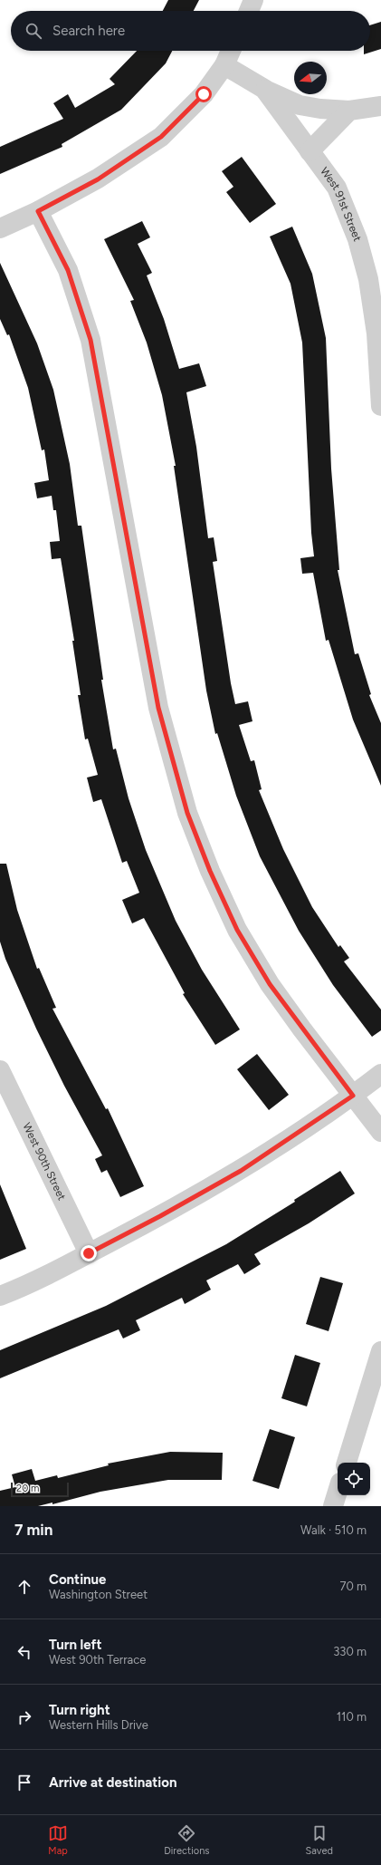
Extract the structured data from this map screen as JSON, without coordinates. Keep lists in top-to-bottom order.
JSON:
{
  "streets": {
    "street": ["West 91st Street", "West 90th Street"]
  },
  "scale_bar": "20 m",
  "north": "left",
  "page": {
    "search": "Search here",
    "scale": "20 m",
    "heading": ["7 min", "Walk · 510 m"],
    "list": [
      ["Continue", "Washington Street", "70 m"],
      ["Turn left", "West 90th Terrace", "330 m"],
      ["Turn right", "Western Hills Drive", "110 m"],
      "Arrive at destination"
    ],
    "nav": ["Map", "Directions", "Saved"]
  }
}
